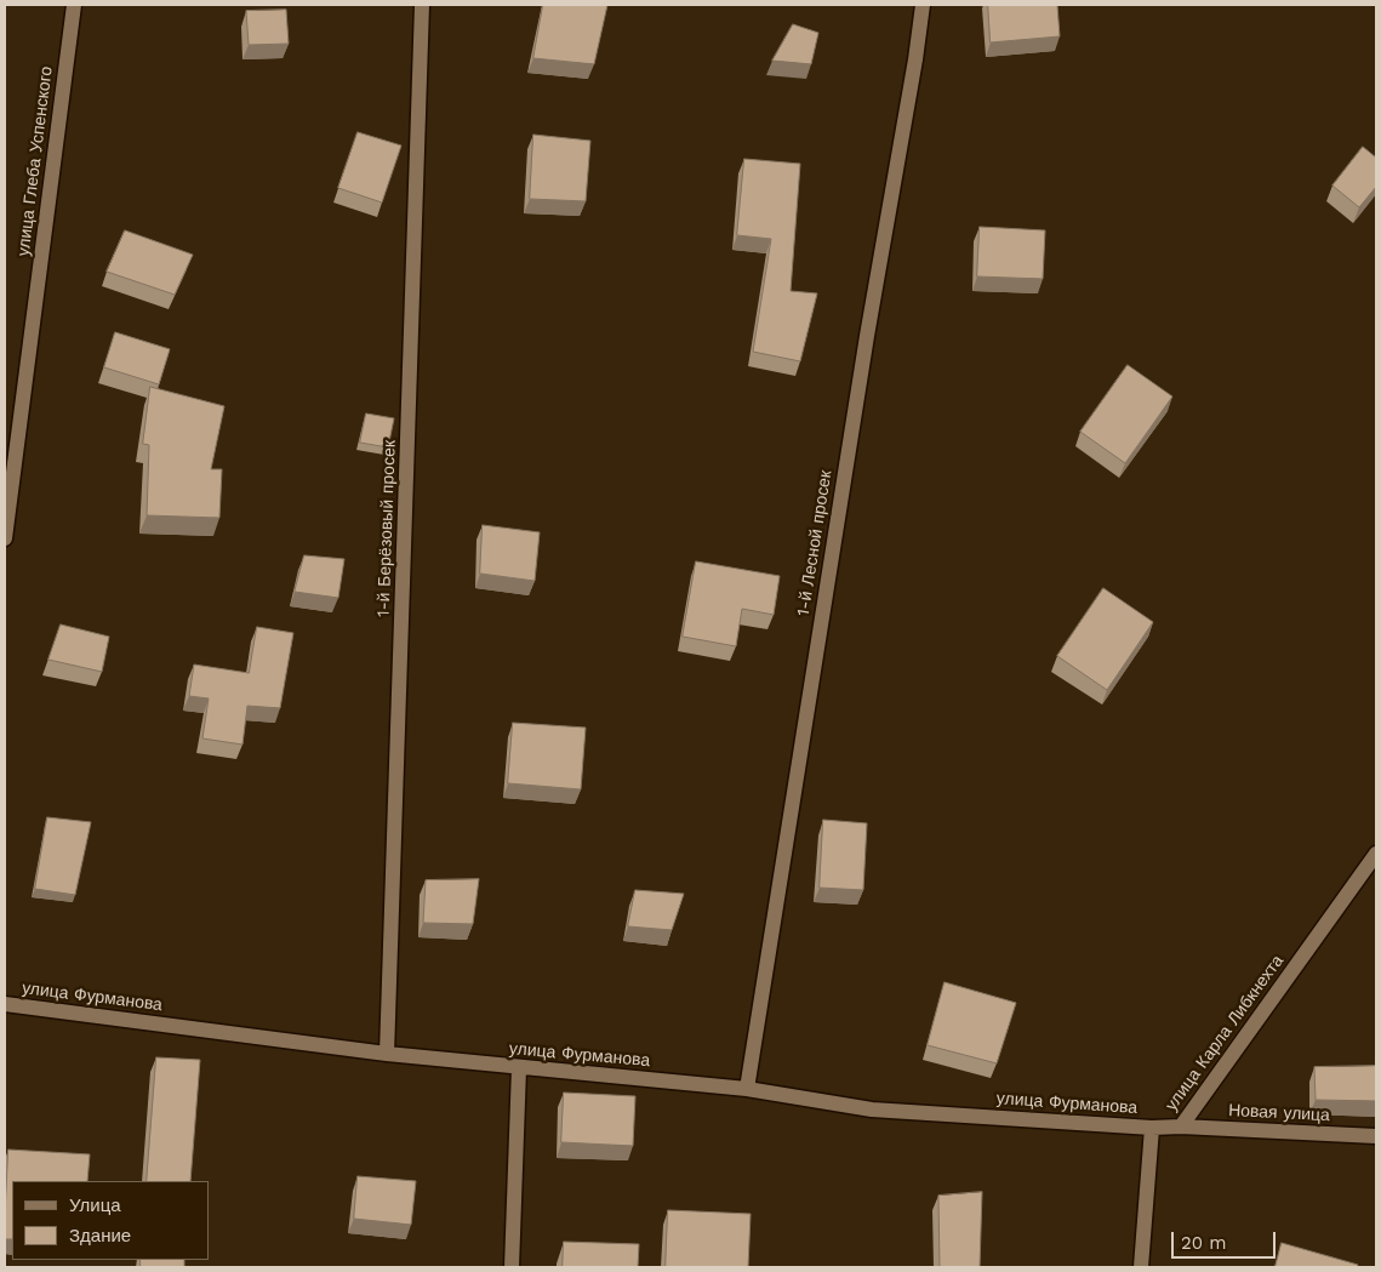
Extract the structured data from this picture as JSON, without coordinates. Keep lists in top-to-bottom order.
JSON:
{
  "streets": {
    "street": [
      "улица Глеба Успенского",
      "1-й Берёзовый просек",
      "1-й Лесной просек",
      "улица Фурманова",
      "улица Карла Либкнехта",
      "Новая улица"
    ]
  },
  "crossings": [
    ["1-й Берёзовый просек", "улица Фурманова"],
    ["1-й Лесной просек", "улица Фурманова"],
    ["улица Фурманова", "улица Карла Либкнехта"],
    ["улица Карла Либкнехта", "Новая улица"]
  ],
  "legend": ["Улица", "Здание"],
  "scale_bar": "20 m"
}
